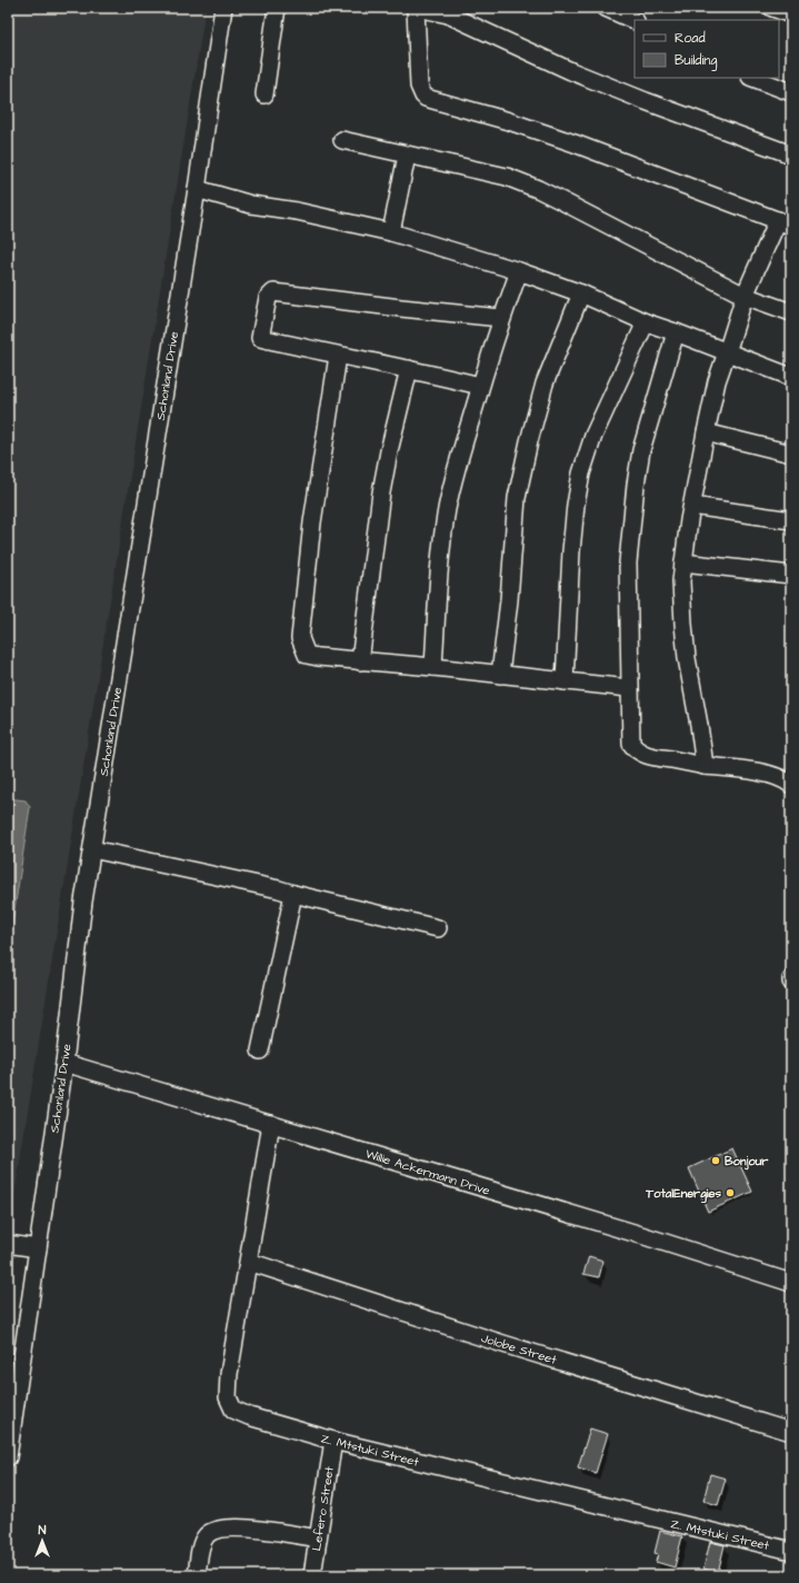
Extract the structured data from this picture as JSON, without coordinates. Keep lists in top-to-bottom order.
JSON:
{
  "streets": {
    "street": [
      "Schonland Drive",
      "Willie Ackermann Drive",
      "Jolobe Street",
      "Z. Mtstuki Street",
      "Lefero Street"
    ]
  },
  "crossings": [
    ["Schonland Drive", "Willie Ackermann Drive"],
    ["Willie Ackermann Drive", "Z. Mtstuki Street"],
    ["Jolobe Street", "Z. Mtstuki Street"],
    ["Z. Mtstuki Street", "Lefero Street"]
  ],
  "places": ["Bonjour", "TotalEnergies"],
  "legend": ["Road", "Building"],
  "north": "top"
}
